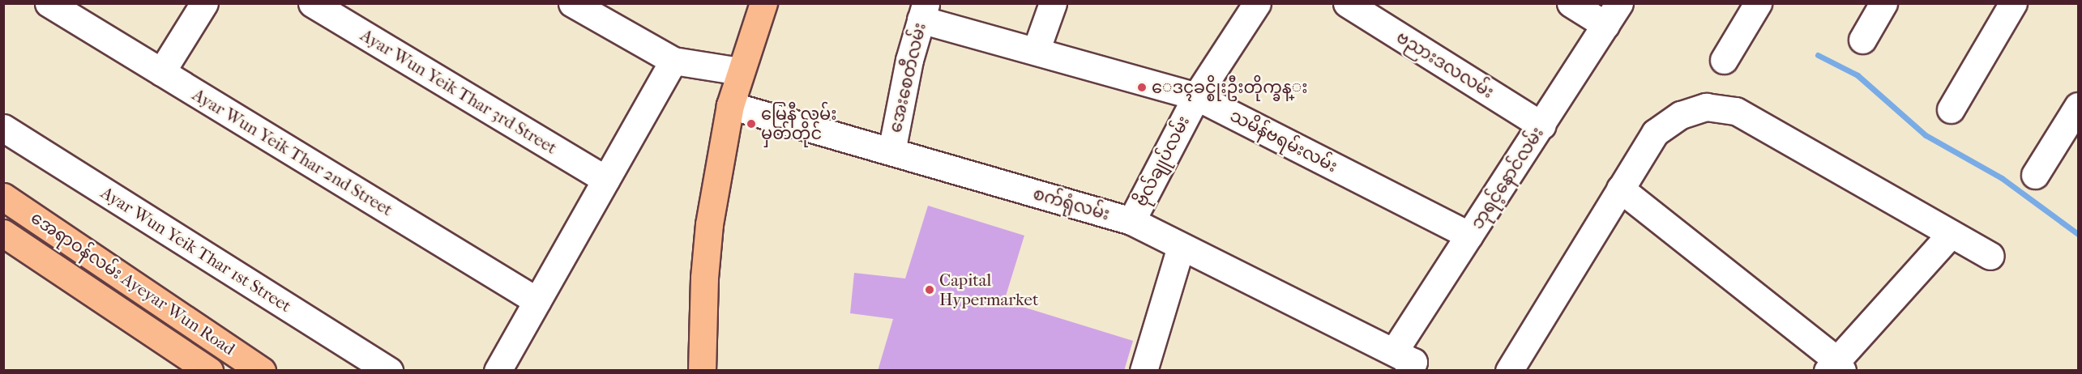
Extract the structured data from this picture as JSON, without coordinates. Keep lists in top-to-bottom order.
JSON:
{
  "streets": {
    "main road": ["အေရာဝန်လမ်း Ayeyar Wun Road"],
    "street": [
      "ဗညားဒလလမ်း",
      "အေးစေတီလမ်း",
      "Ayar Wun Yeik Thar 3rd Street",
      "သမိန်ဗရမ်းလမ်း",
      "Ayar Wun Yeik Thar 2nd Street",
      "ဗိုလ်ချုပ်လမ်း",
      "ဘုရင့်နောင်လမ်း",
      "စက်ရုံလမ်း",
      "Ayar Wun Yeik Thar 1st Street"
    ]
  },
  "crossings": [
    ["ဗညားဒလလမ်း", "ဘုရင့်နောင်လမ်း"],
    ["အေးစေတီလမ်း", "သမိန်ဗရမ်းလမ်း"],
    ["အေးစေတီလမ်း", "စက်ရုံလမ်း"],
    ["သမိန်ဗရမ်းလမ်း", "ဗိုလ်ချုပ်လမ်း"],
    ["သမိန်ဗရမ်းလမ်း", "ဘုရင့်နောင်လမ်း"],
    ["ဗိုလ်ချုပ်လမ်း", "စက်ရုံလမ်း"],
    ["ဘုရင့်နောင်လမ်း", "စက်ရုံလမ်း"]
  ],
  "places": ["ေဒၚခင္စိုးဦးတိုက္ခန္း", "မြေနီ လမ်း မှတ်တိုင်", "Capital Hypermarket"]
}
